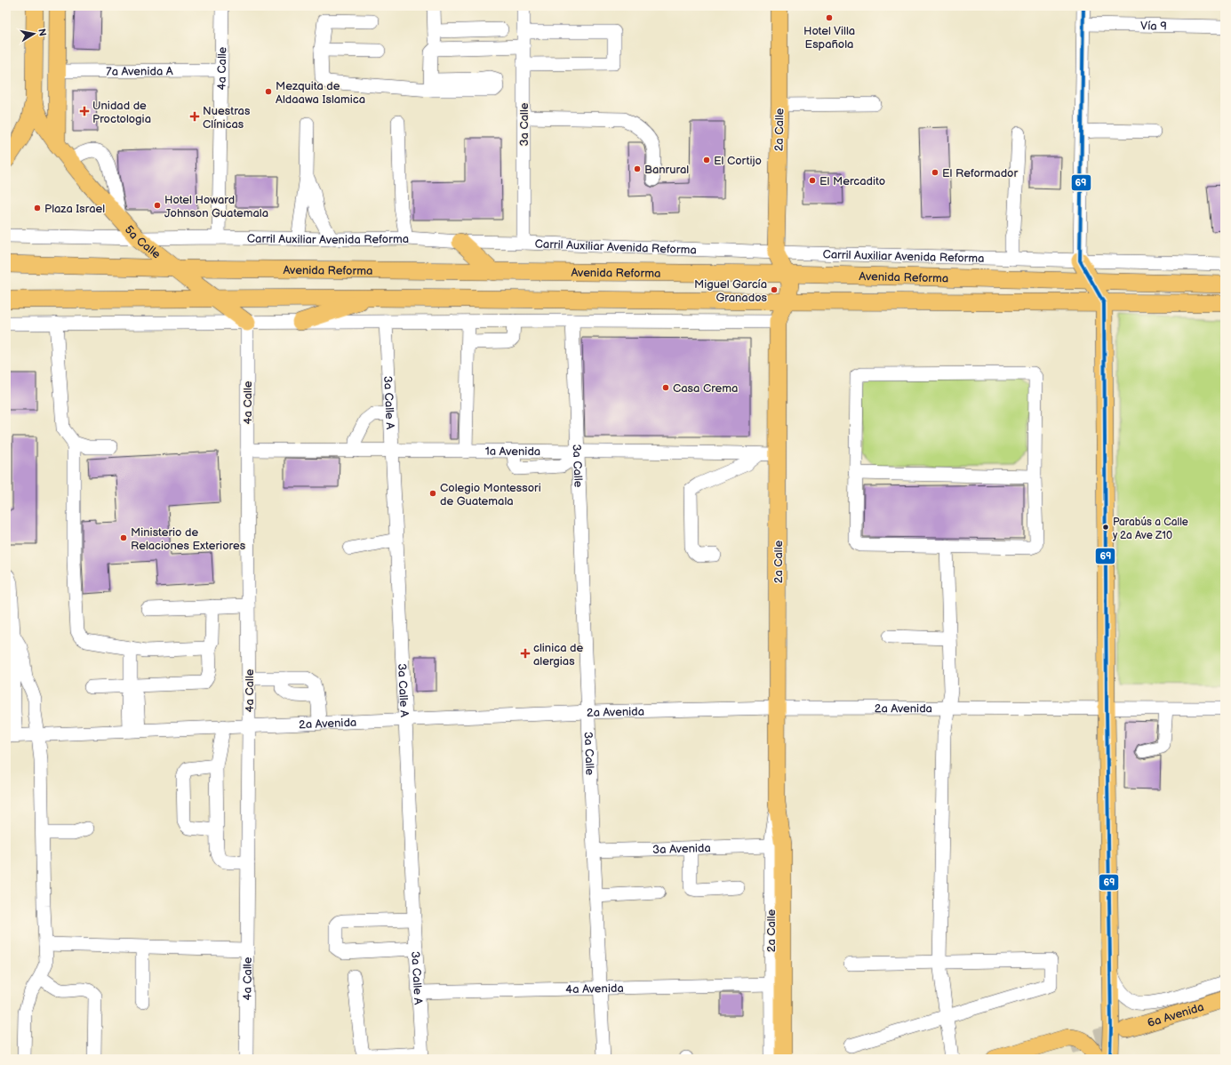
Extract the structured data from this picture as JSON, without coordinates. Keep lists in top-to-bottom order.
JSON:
{
  "streets": {
    "main road": [
      "2a Calle",
      "5a Calle",
      "Avenida Reforma",
      "6a Avenida"
    ],
    "street": [
      "Vía 9",
      "4a Calle",
      "7a Avenida A",
      "3a Calle",
      "Carril Auxiliar Avenida Reforma",
      "3a Calle A",
      "1a Avenida",
      "2a Avenida",
      "3a Avenida",
      "4a Avenida"
    ]
  },
  "crossings": [
    ["4a Calle", "7a Avenida A"],
    ["4a Calle", "Carril Auxiliar Avenida Reforma"],
    ["4a Calle", "5a Calle"],
    ["4a Calle", "1a Avenida"],
    ["4a Calle", "2a Avenida"],
    ["3a Calle", "Carril Auxiliar Avenida Reforma"],
    ["3a Calle", "1a Avenida"],
    ["3a Calle", "2a Avenida"],
    ["3a Calle", "3a Avenida"],
    ["3a Calle", "4a Avenida"],
    ["2a Calle", "Carril Auxiliar Avenida Reforma"],
    ["2a Calle", "Avenida Reforma"],
    ["2a Calle", "2a Avenida"],
    ["2a Calle", "3a Avenida"],
    ["2a Calle", "4a Avenida"],
    ["Carril Auxiliar Avenida Reforma", "5a Calle"],
    ["5a Calle", "Avenida Reforma"],
    ["3a Calle A", "1a Avenida"],
    ["3a Calle A", "2a Avenida"],
    ["3a Calle A", "4a Avenida"]
  ],
  "places": {
    "other": [
      "Hotel Villa Española",
      "Mezquita de Aldaawa Islamica",
      "El Cortijo",
      "Banrural",
      "El Reformador",
      "El Mercadito",
      "Hotel Howard Johnson Guatemala",
      "Plaza Israel",
      "Miguel García Granados",
      "Casa Crema",
      "Colegio Montessori de Guatemala",
      "Parabús a Calle y 2a Ave Z10",
      "Ministerio de Relaciones Exteriores"
    ],
    "health": ["Unidad de Proctologia", "Nuestras Clínicas", "clinica de alergias"]
  },
  "lines": ["transit line 69"],
  "north": "right"
}
